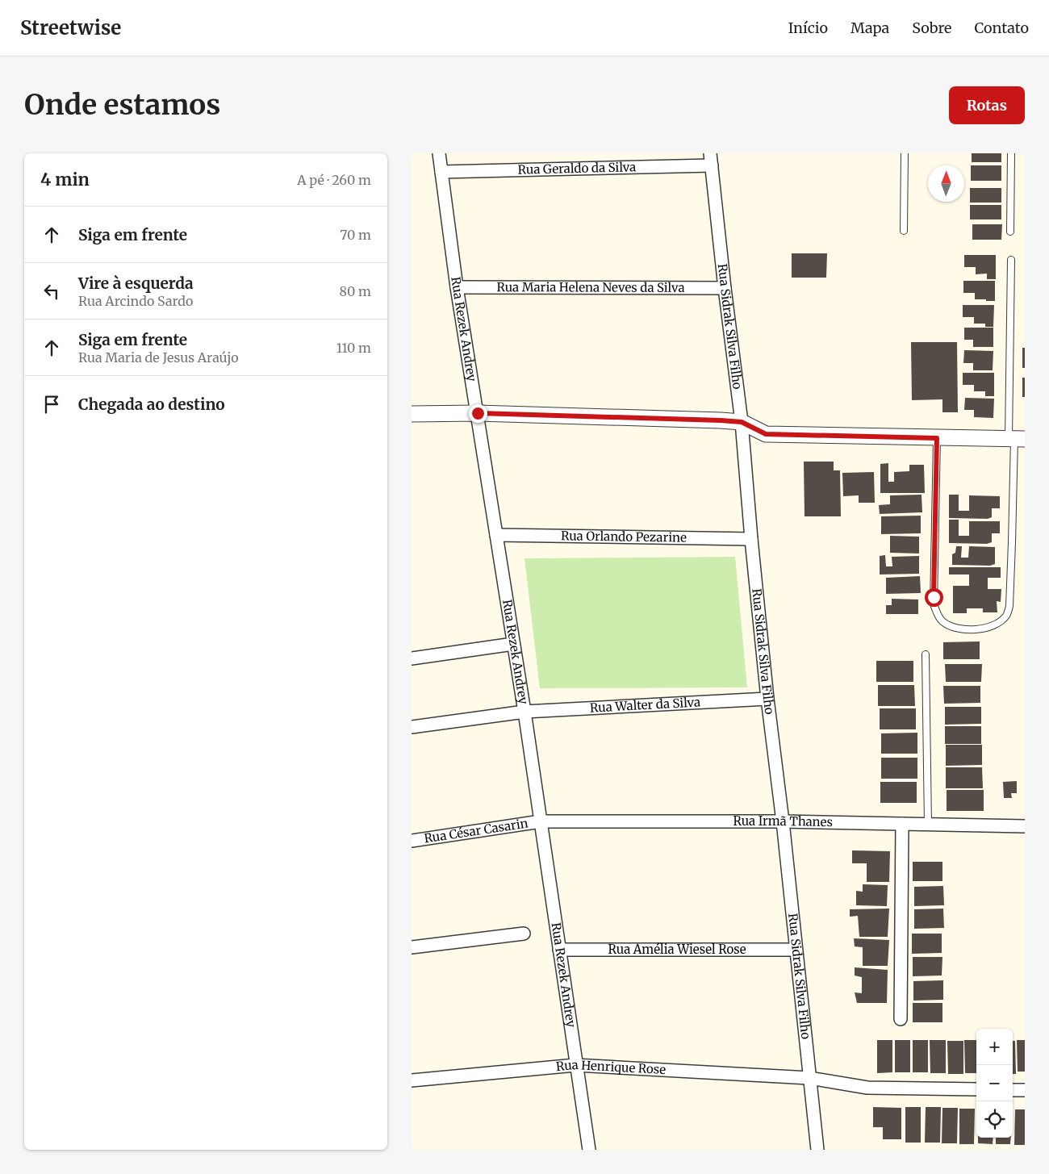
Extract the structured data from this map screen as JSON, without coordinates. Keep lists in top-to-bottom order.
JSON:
{
  "streets": {
    "street": [
      "Rua Geraldo da Silva",
      "Rua Maria Helena Neves da Silva",
      "Rua Sidrak Silva Filho",
      "Rua Rezek Andrey",
      "Rua Orlando Pezarine",
      "Rua Walter da Silva",
      "Rua Irmã Thanes",
      "Rua César Casarin",
      "Rua Amélia Wiesel Rose",
      "Rua Henrique Rose"
    ]
  },
  "crossings": [
    ["Rua Geraldo da Silva", "Rua Sidrak Silva Filho"],
    ["Rua Geraldo da Silva", "Rua Rezek Andrey"],
    ["Rua Maria Helena Neves da Silva", "Rua Sidrak Silva Filho"],
    ["Rua Maria Helena Neves da Silva", "Rua Rezek Andrey"],
    ["Rua Sidrak Silva Filho", "Rua Orlando Pezarine"],
    ["Rua Sidrak Silva Filho", "Rua Walter da Silva"],
    ["Rua Sidrak Silva Filho", "Rua Irmã Thanes"],
    ["Rua Sidrak Silva Filho", "Rua Amélia Wiesel Rose"],
    ["Rua Sidrak Silva Filho", "Rua Henrique Rose"],
    ["Rua Rezek Andrey", "Rua Orlando Pezarine"],
    ["Rua Rezek Andrey", "Rua Walter da Silva"],
    ["Rua Rezek Andrey", "Rua Irmã Thanes"],
    ["Rua Rezek Andrey", "Rua César Casarin"],
    ["Rua Rezek Andrey", "Rua Amélia Wiesel Rose"],
    ["Rua Rezek Andrey", "Rua Henrique Rose"],
    ["Rua Irmã Thanes", "Rua César Casarin"]
  ],
  "north": "top",
  "page": {
    "header": "Streetwise",
    "nav": [
      "Início",
      "Mapa",
      "Sobre",
      "Contato"
    ],
    "buttons": "Rotas",
    "title": "Onde estamos",
    "heading": ["4 min", "A pé · 260 m"],
    "list": [
      ["Siga em frente", "70 m"],
      ["Vire à esquerda", "Rua Arcindo Sardo", "80 m"],
      ["Siga em frente", "Rua Maria de Jesus Araújo", "110 m"],
      "Chegada ao destino"
    ],
    "map_buttons": ["+", "−"]
  }
}
